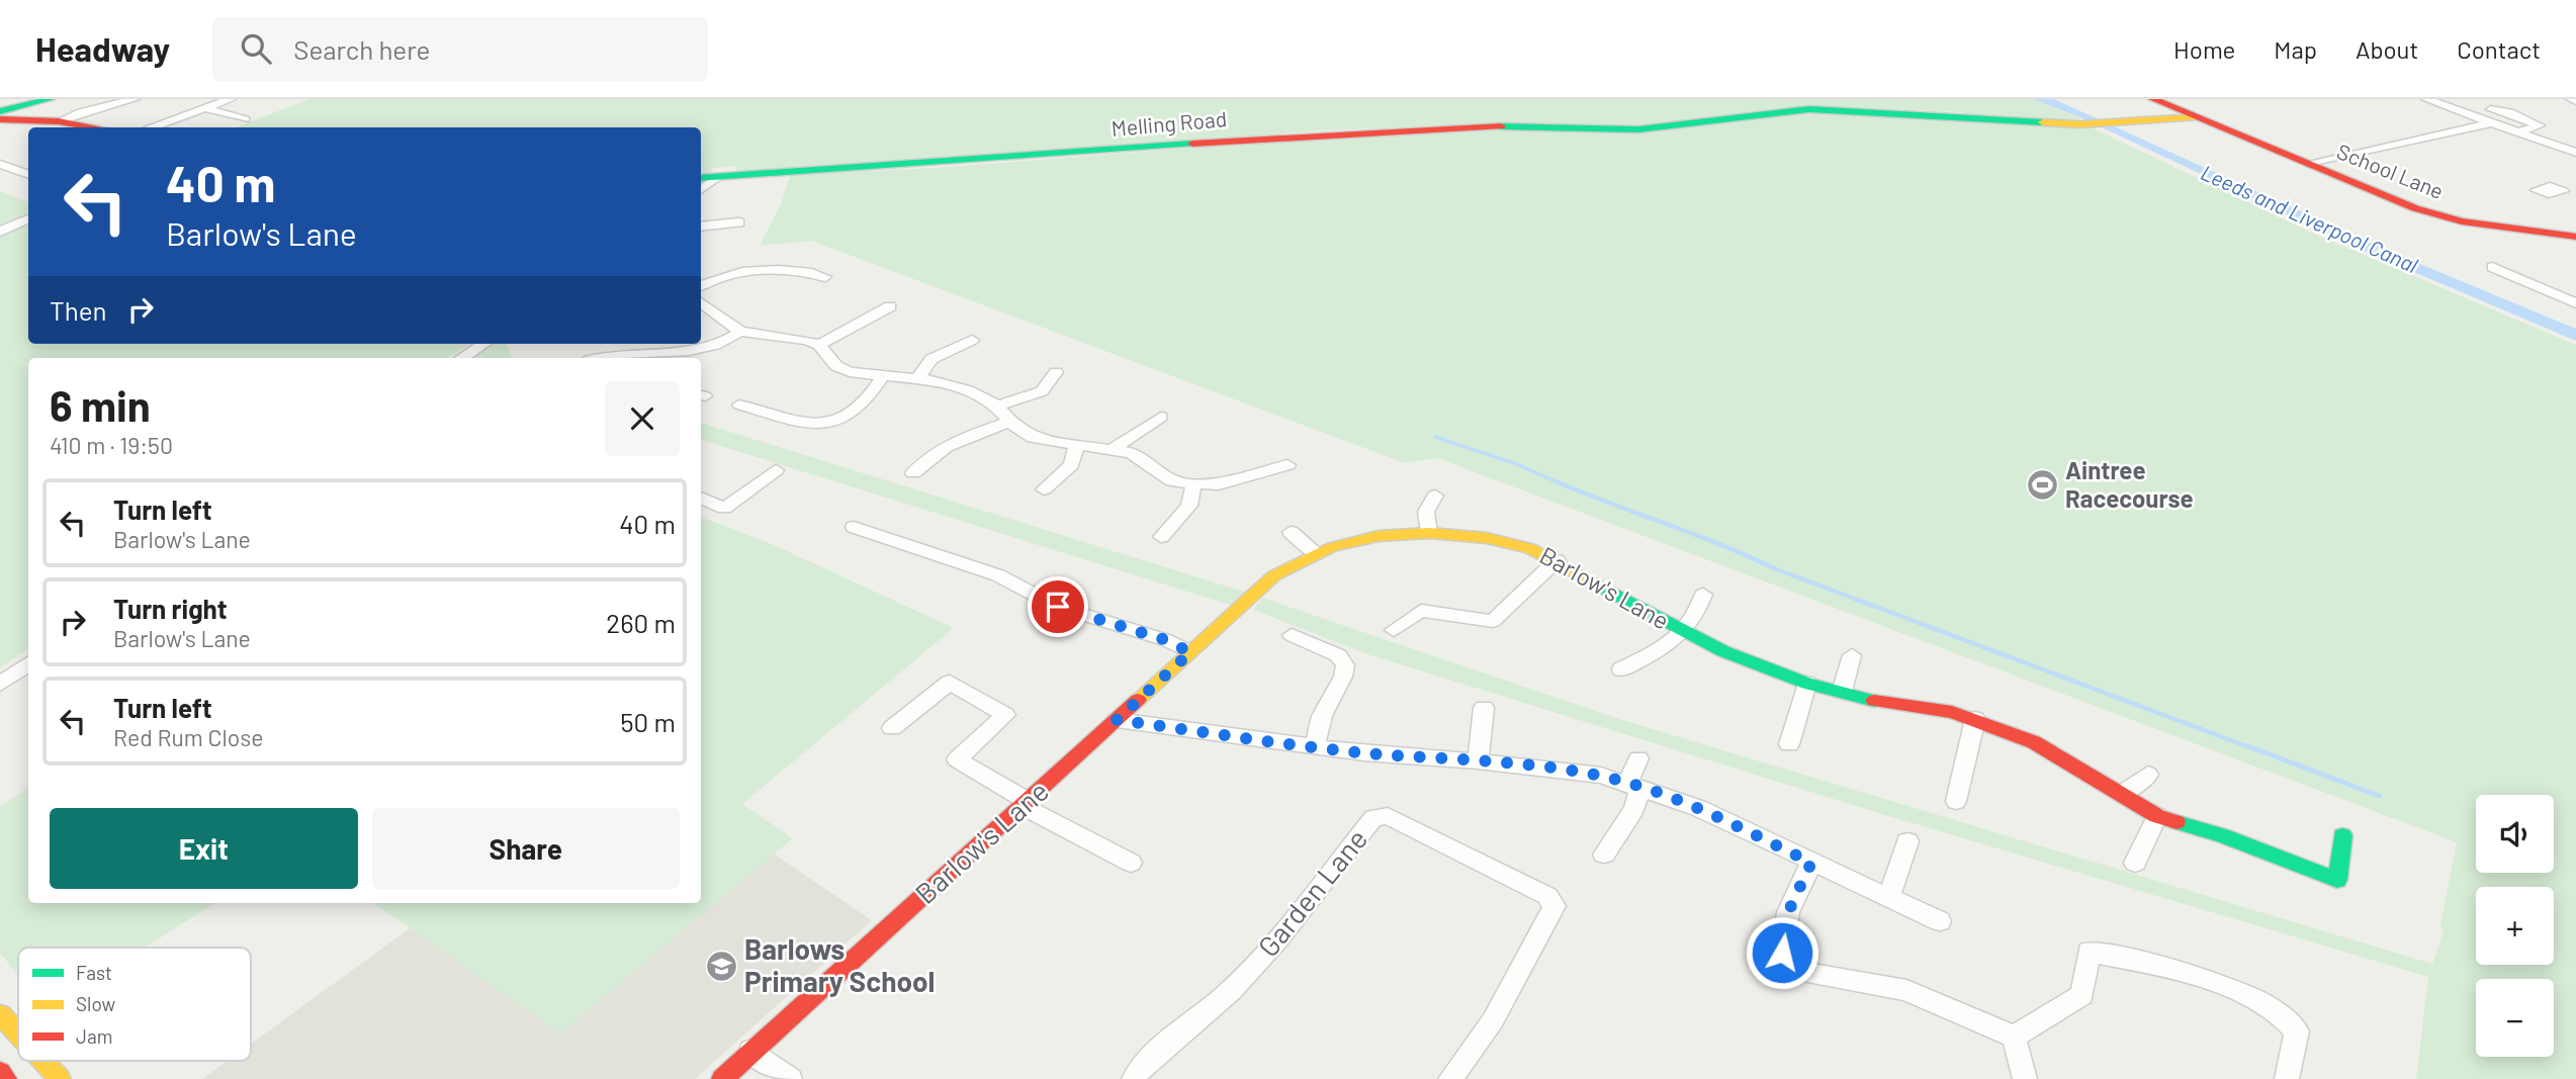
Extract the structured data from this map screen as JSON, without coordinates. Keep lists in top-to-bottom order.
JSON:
{
  "streets": {
    "main road": ["Melling Road", "School Lane", "Barlow's Lane"],
    "street": ["Garden Lane"]
  },
  "crossings": [
    ["Melling Road", "School Lane"]
  ],
  "water": ["Leeds and Liverpool Canal"],
  "places": {
    "sports": ["Aintree Racecourse"],
    "school or university": ["Barlows Primary School"]
  },
  "legend": ["Fast", "Slow", "Jam"],
  "page": {
    "header": "Headway",
    "search": "Search here",
    "nav": [
      "Home",
      "Map",
      "About",
      "Contact"
    ],
    "turn": ["40 m", "Barlow's Lane"],
    "then": "Then",
    "heading": ["6 min", "410 m · 19:50"],
    "list": [
      {
        "name": "Turn left",
        "note": "Barlow's Lane",
        "value": "40 m"
      },
      {
        "name": "Turn right",
        "note": "Barlow's Lane",
        "value": "260 m"
      },
      {
        "name": "Turn left",
        "note": "Red Rum Close",
        "value": "50 m"
      }
    ],
    "buttons": ["Exit", "Share"],
    "map_buttons": ["+", "−"]
  }
}
